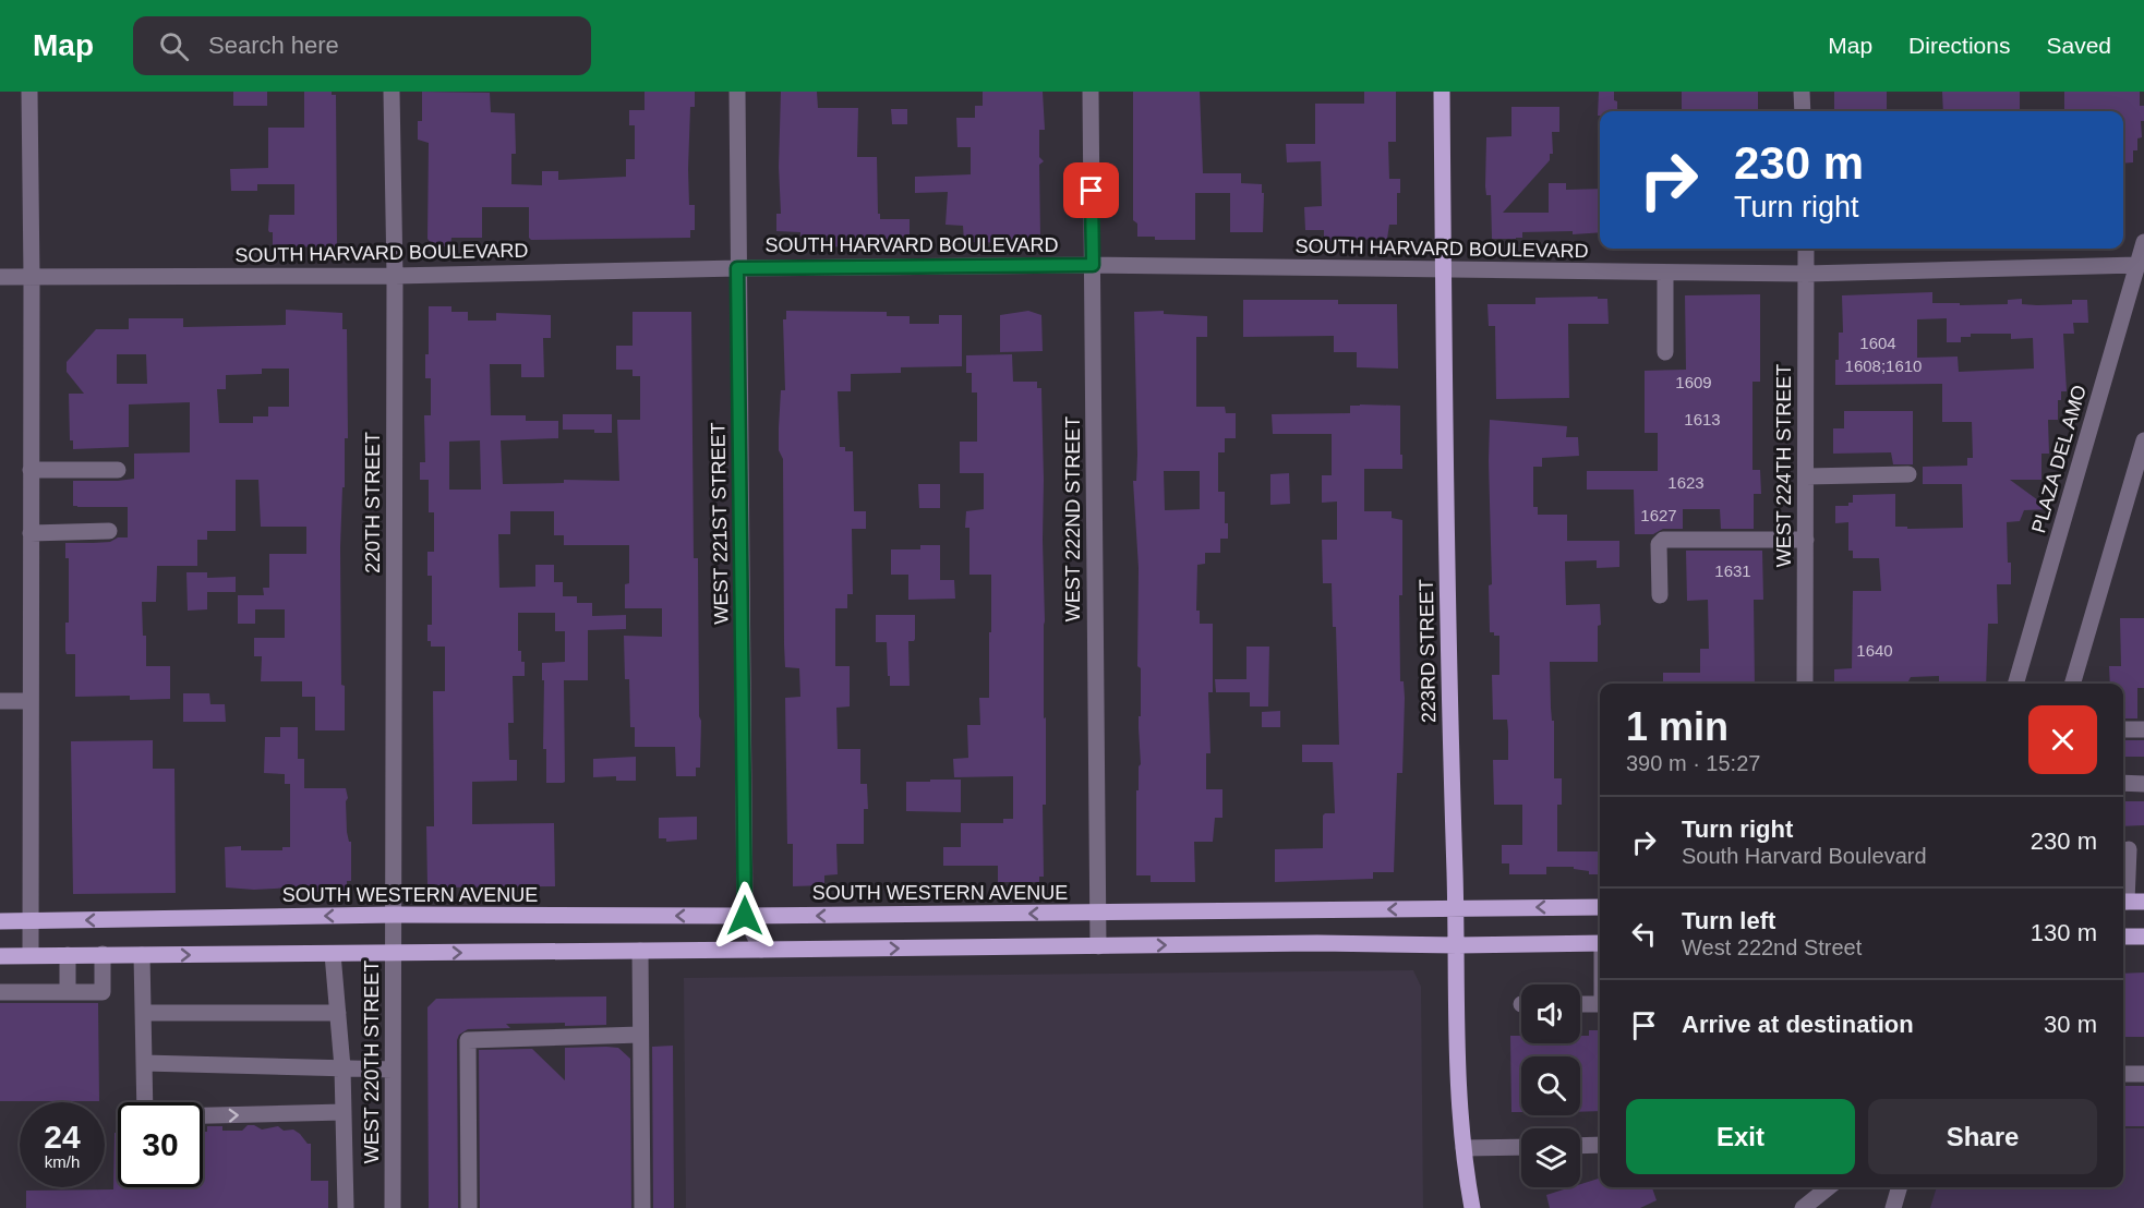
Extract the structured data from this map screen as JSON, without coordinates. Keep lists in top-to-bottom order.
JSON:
{
  "streets": {
    "main road": ["223RD STREET", "SOUTH WESTERN AVENUE"],
    "street": [
      "SOUTH HARVARD BOULEVARD",
      "PLAZA DEL AMO",
      "WEST 224TH STREET",
      "220TH STREET",
      "WEST 222ND STREET",
      "WEST 221ST STREET",
      "WEST 220TH STREET"
    ]
  },
  "crossings": [
    ["SOUTH HARVARD BOULEVARD", "PLAZA DEL AMO"],
    ["SOUTH HARVARD BOULEVARD", "WEST 224TH STREET"],
    ["SOUTH HARVARD BOULEVARD", "220TH STREET"],
    ["SOUTH HARVARD BOULEVARD", "WEST 222ND STREET"],
    ["SOUTH HARVARD BOULEVARD", "WEST 221ST STREET"],
    ["SOUTH HARVARD BOULEVARD", "223RD STREET"],
    ["220TH STREET", "SOUTH WESTERN AVENUE"],
    ["220TH STREET", "WEST 220TH STREET"],
    ["WEST 222ND STREET", "SOUTH WESTERN AVENUE"],
    ["WEST 221ST STREET", "SOUTH WESTERN AVENUE"],
    ["223RD STREET", "SOUTH WESTERN AVENUE"],
    ["SOUTH WESTERN AVENUE", "WEST 220TH STREET"]
  ],
  "house_numbers": [
    "1604",
    "1608;1610",
    "1609",
    "1613",
    "1623",
    "1627",
    "1631",
    "1640"
  ],
  "page": {
    "header": "Map",
    "search": "Search here",
    "nav": ["Map", "Directions", "Saved"],
    "turn": ["230 m", "Turn right"],
    "heading": ["1 min", "390 m · 15:27"],
    "list": [
      {
        "name": "Turn right",
        "note": "South Harvard Boulevard",
        "value": "230 m"
      },
      {
        "name": "Turn left",
        "note": "West 222nd Street",
        "value": "130 m"
      },
      {
        "name": "Arrive at destination",
        "value": "30 m"
      }
    ],
    "buttons": ["Exit", "Share"],
    "speed": "24 km/h",
    "limit": "30"
  }
}
